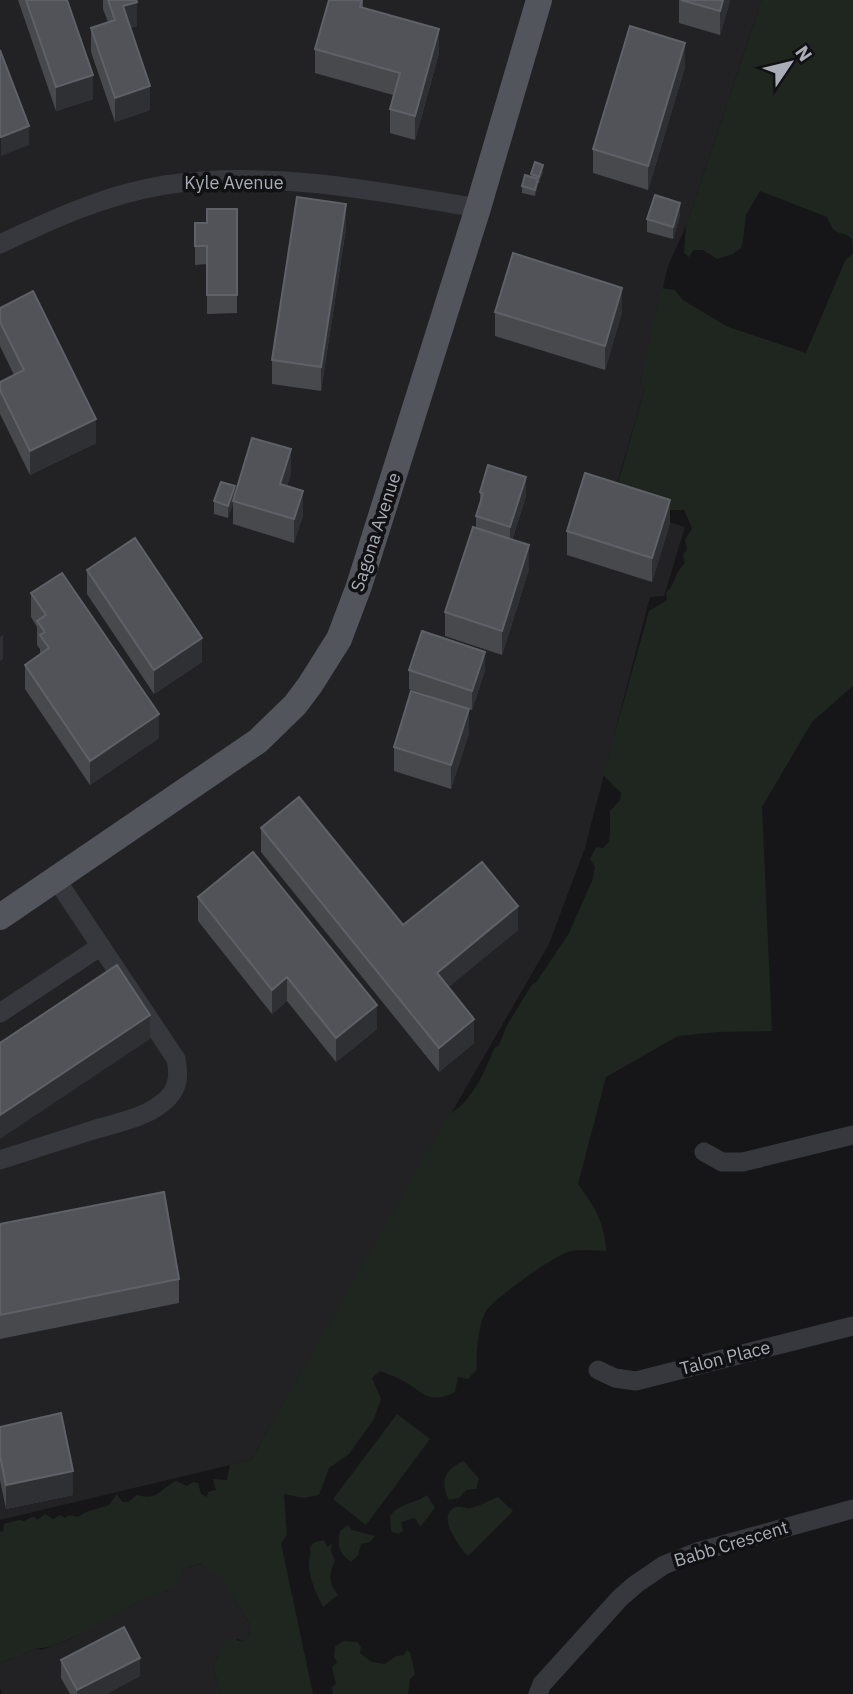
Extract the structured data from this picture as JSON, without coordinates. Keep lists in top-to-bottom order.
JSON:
{
  "streets": {
    "main road": ["Sagona Avenue"],
    "street": ["Kyle Avenue", "Talon Place", "Babb Crescent"]
  },
  "crossings": [
    ["Kyle Avenue", "Sagona Avenue"]
  ],
  "north": "top right"
}
